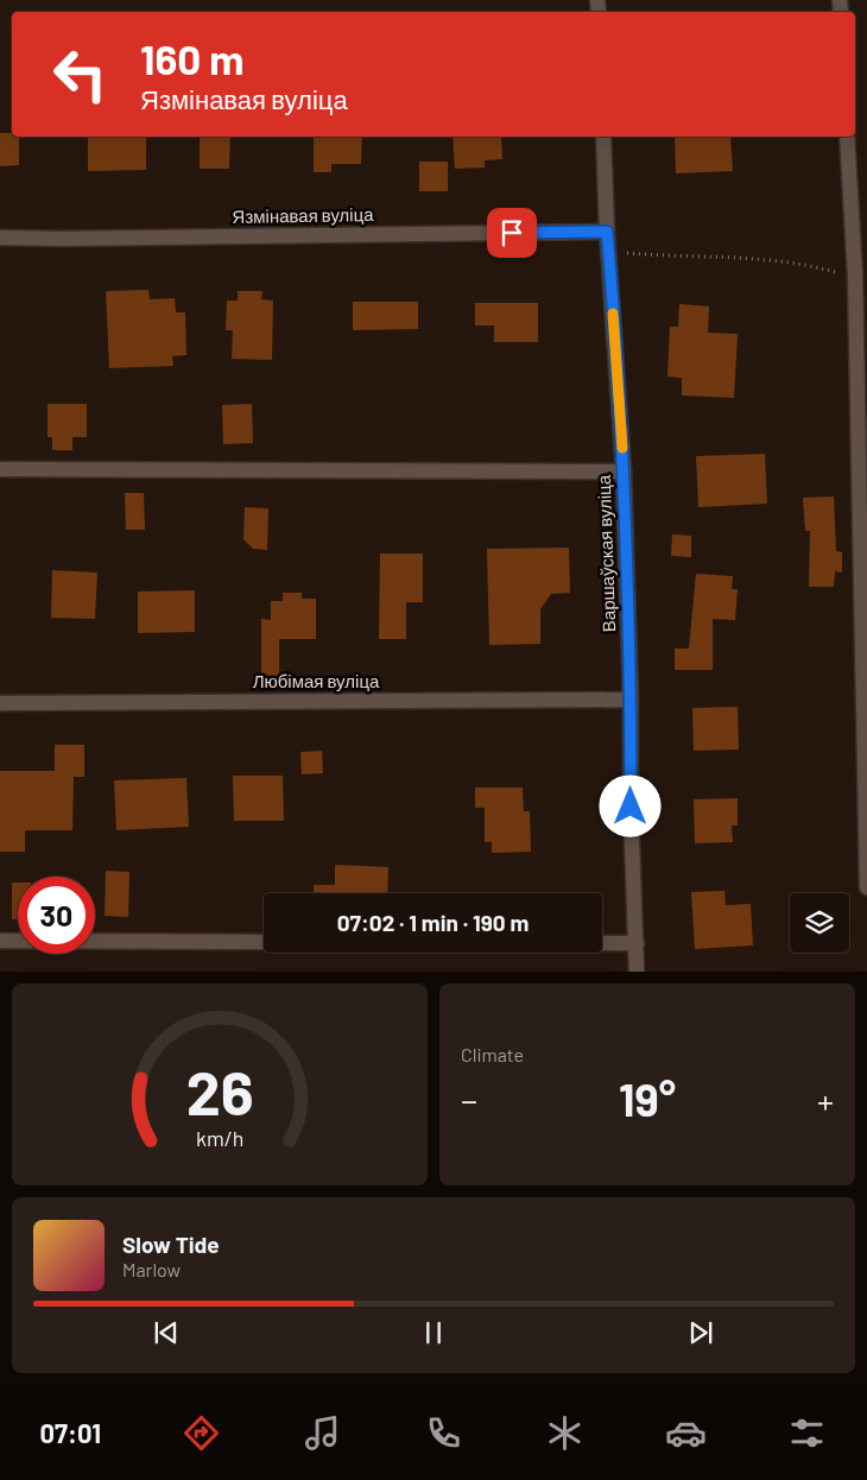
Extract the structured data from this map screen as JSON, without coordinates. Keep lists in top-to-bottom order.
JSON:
{
  "streets": {
    "street": ["Язмінавая вуліца", "Варшаўская вуліца", "Любімая вуліца"]
  },
  "crossings": [
    ["Язмінавая вуліца", "Варшаўская вуліца"],
    ["Варшаўская вуліца", "Любімая вуліца"]
  ],
  "page": {
    "turn": ["160 m", "Язмінавая вуліца"],
    "limit": "30",
    "trip": "07:02 · 1 min · 190 m",
    "tile": "Climate",
    "heat": ["−", "19°", "+"],
    "song": ["Slow Tide", "Marlow"],
    "tabs": "07:01",
    "gauge": ["26", "km/h"]
  }
}
